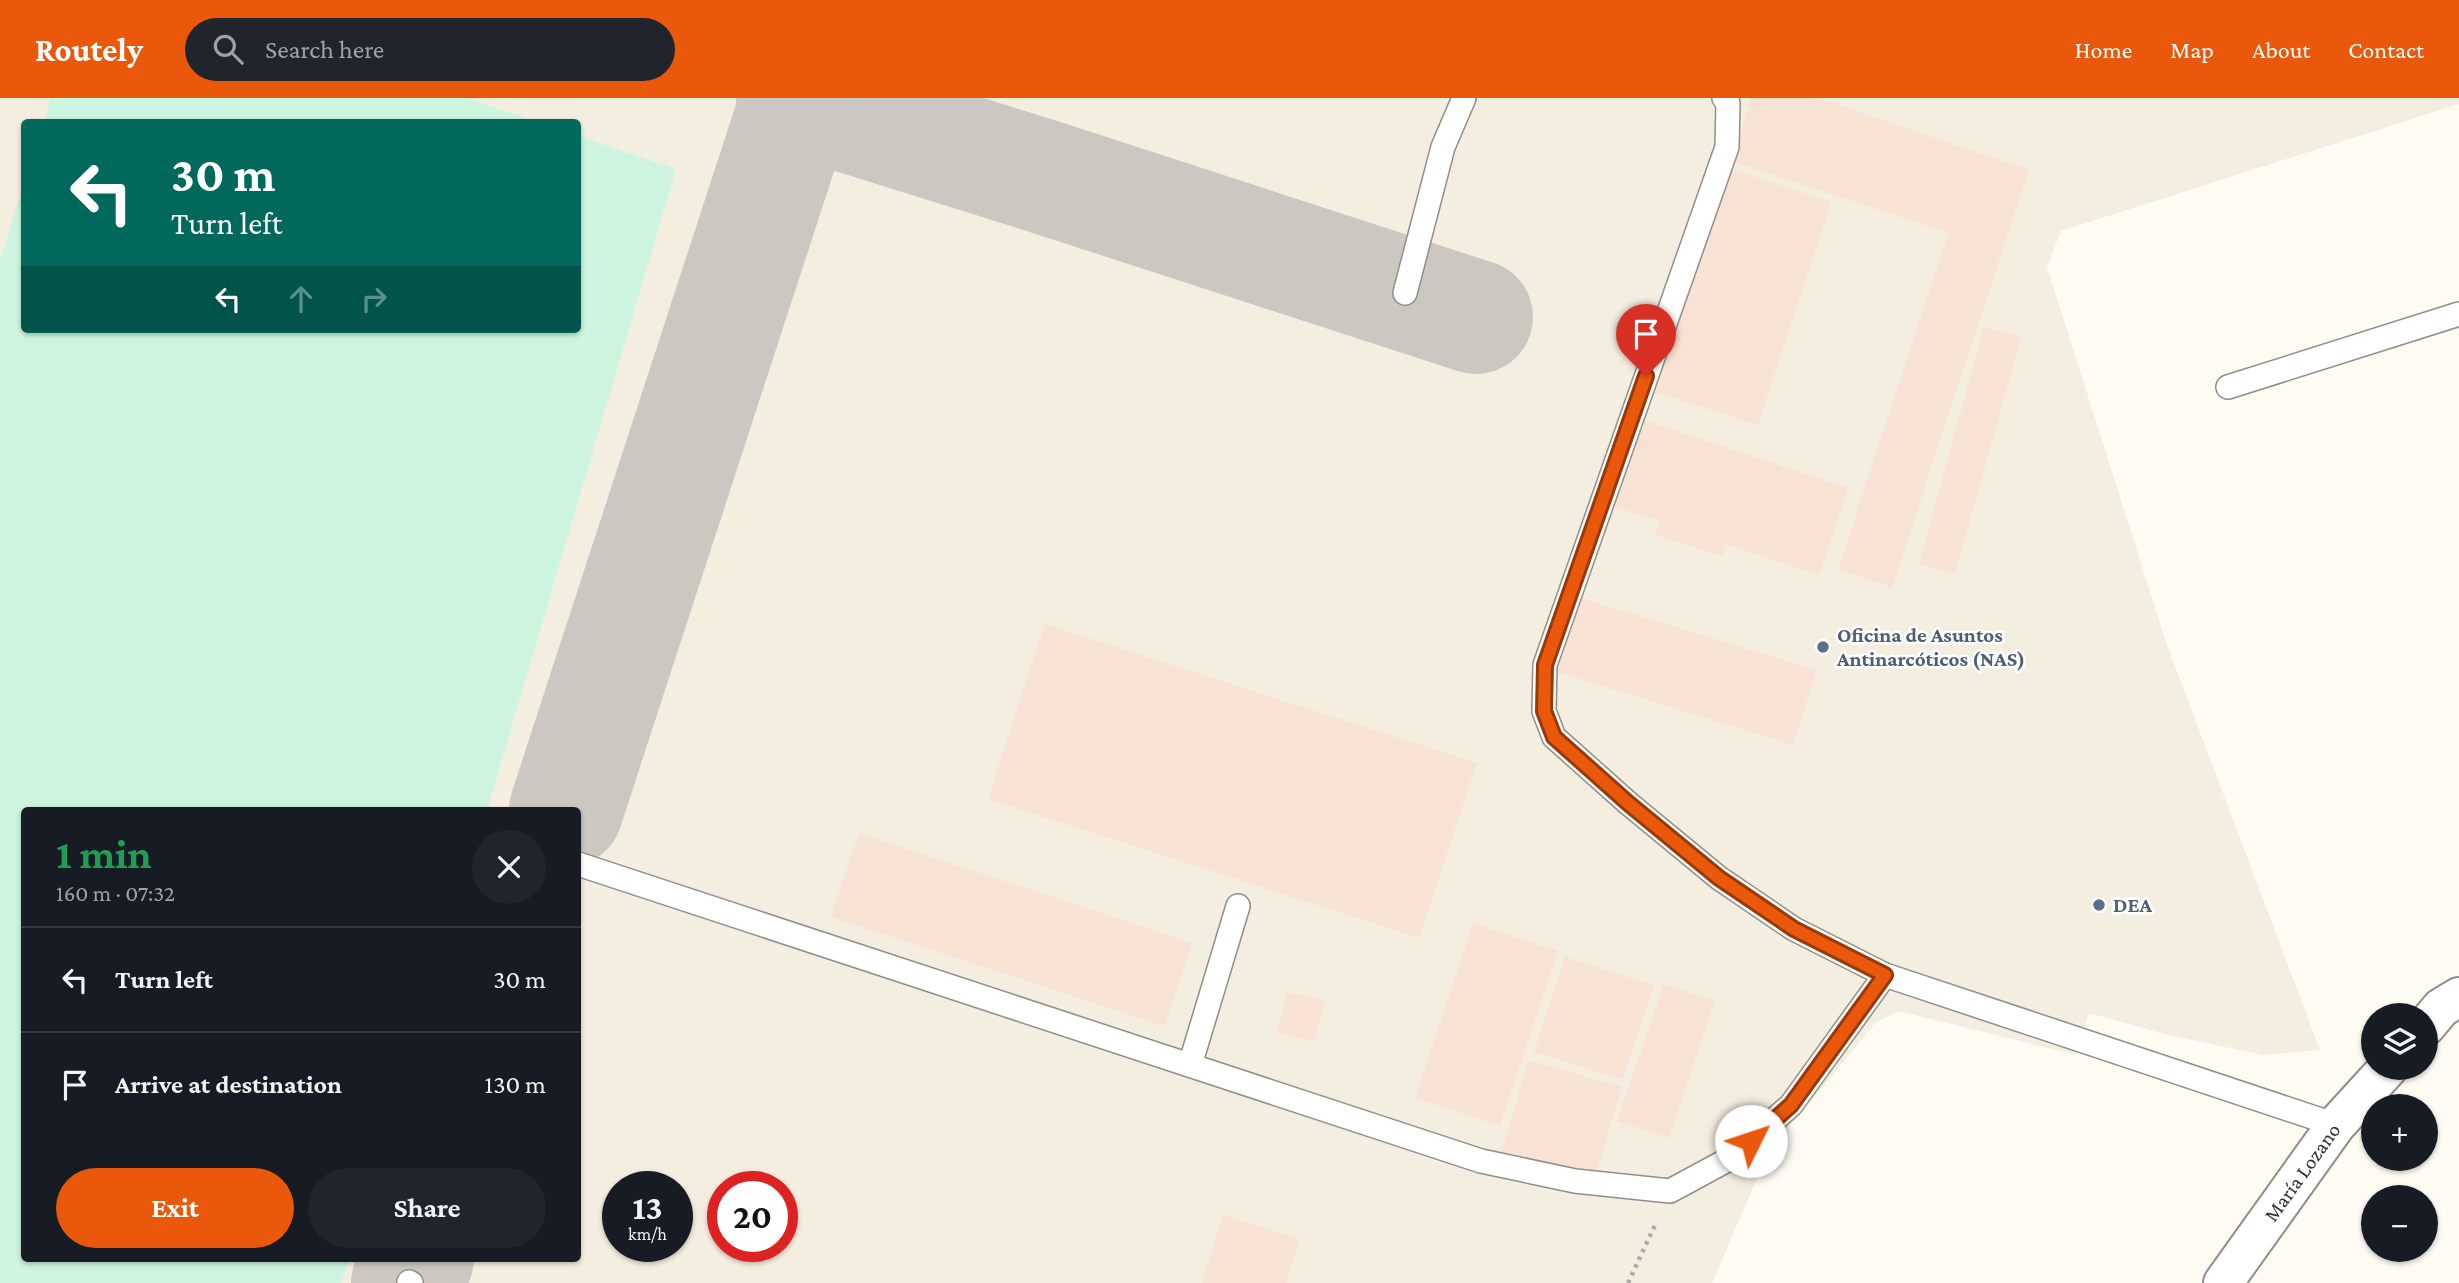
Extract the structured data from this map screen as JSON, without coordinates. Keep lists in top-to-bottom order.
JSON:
{
  "streets": {
    "street": ["María Lozano"]
  },
  "places": ["Oficina de Asuntos Antinarcóticos (NAS)", "DEA"],
  "page": {
    "header": "Routely",
    "search": "Search here",
    "nav": [
      "Home",
      "Map",
      "About",
      "Contact"
    ],
    "turn": ["30 m", "Turn left"],
    "heading": ["1 min", "160 m · 07:32"],
    "list": [
      {
        "name": "Turn left",
        "value": "30 m"
      },
      {
        "name": "Arrive at destination",
        "value": "130 m"
      }
    ],
    "map_buttons": ["+", "−"],
    "buttons": ["Exit", "Share"],
    "speed": "13 km/h",
    "limit": "20"
  }
}
